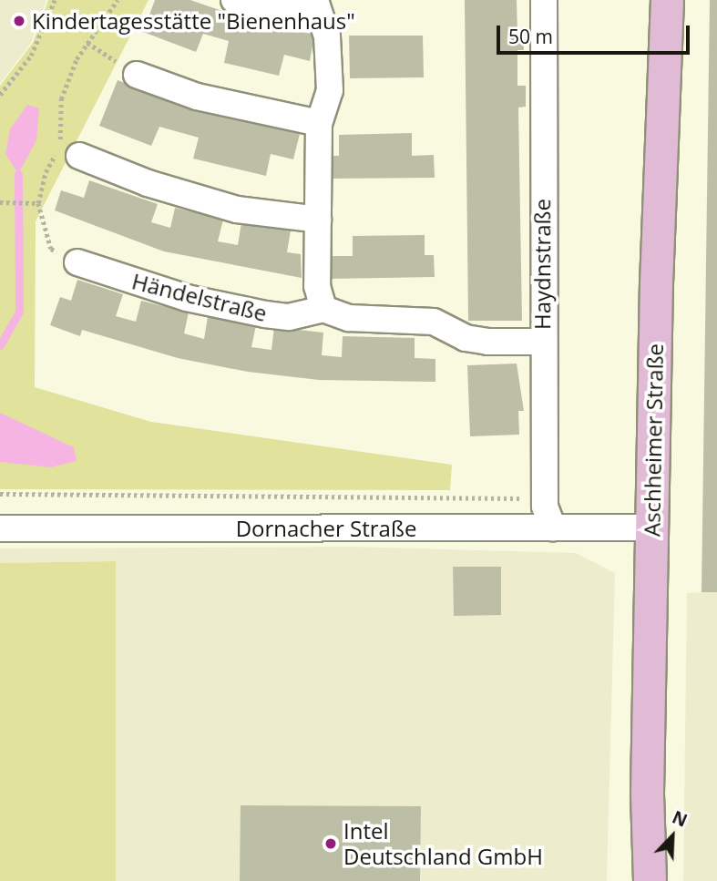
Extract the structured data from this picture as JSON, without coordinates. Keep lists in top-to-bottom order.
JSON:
{
  "streets": {
    "main road": ["Aschheimer Straße"],
    "street": ["Haydnstraße", "Händelstraße", "Dornacher Straße"]
  },
  "crossings": [
    ["Haydnstraße", "Dornacher Straße"],
    ["Aschheimer Straße", "Dornacher Straße"]
  ],
  "places": ["Kindertagesstätte \"Bienenhaus\"", "Intel Deutschland GmbH"],
  "scale_bar": "50 m",
  "north": "top right"
}
